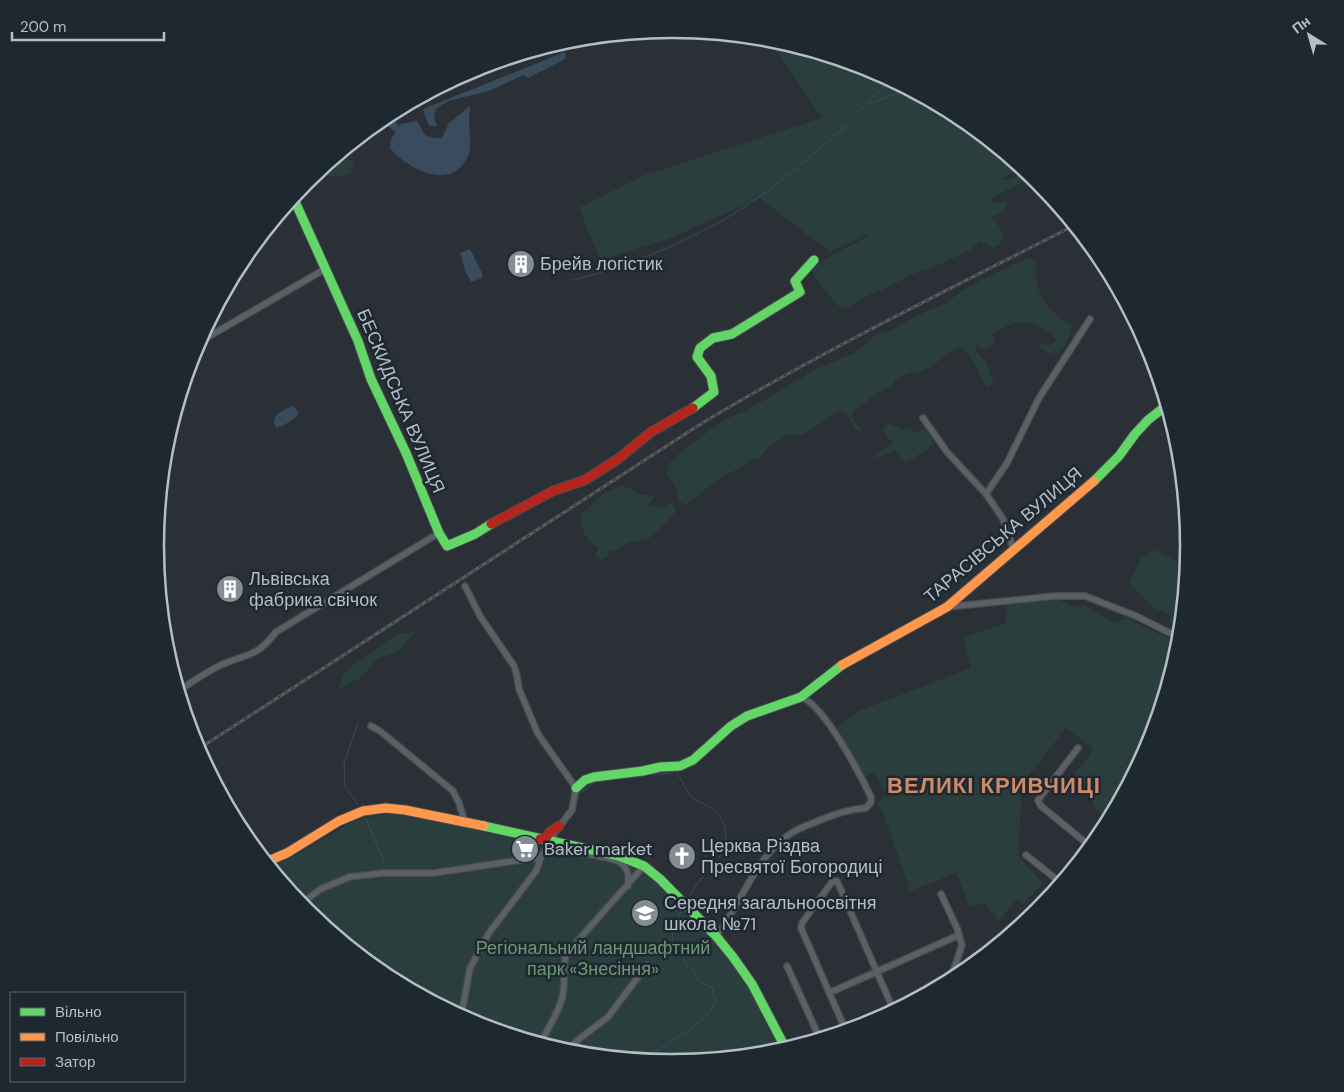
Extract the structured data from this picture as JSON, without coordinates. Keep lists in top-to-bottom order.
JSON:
{
  "streets": {
    "street": ["БЕСКИДСЬКА ВУЛИЦЯ", "ТАРАСІВСЬКА ВУЛИЦЯ"]
  },
  "districts": ["ВЕЛИКІ КРИВЧИЦІ"],
  "parks": ["Регіональний ландшафтний парк «Знесіння»"],
  "places": {
    "building": ["Брейв логістик", "Львівська фабрика свічок"],
    "supermarket": ["Baker market"],
    "church": ["Церква Різдва Пресвятої Богородиці"],
    "school or university": ["Середня загальноосвітня школа №71"]
  },
  "legend": ["Вільно", "Повільно", "Затор"],
  "scale_bar": "200 m",
  "north": "top left"
}
